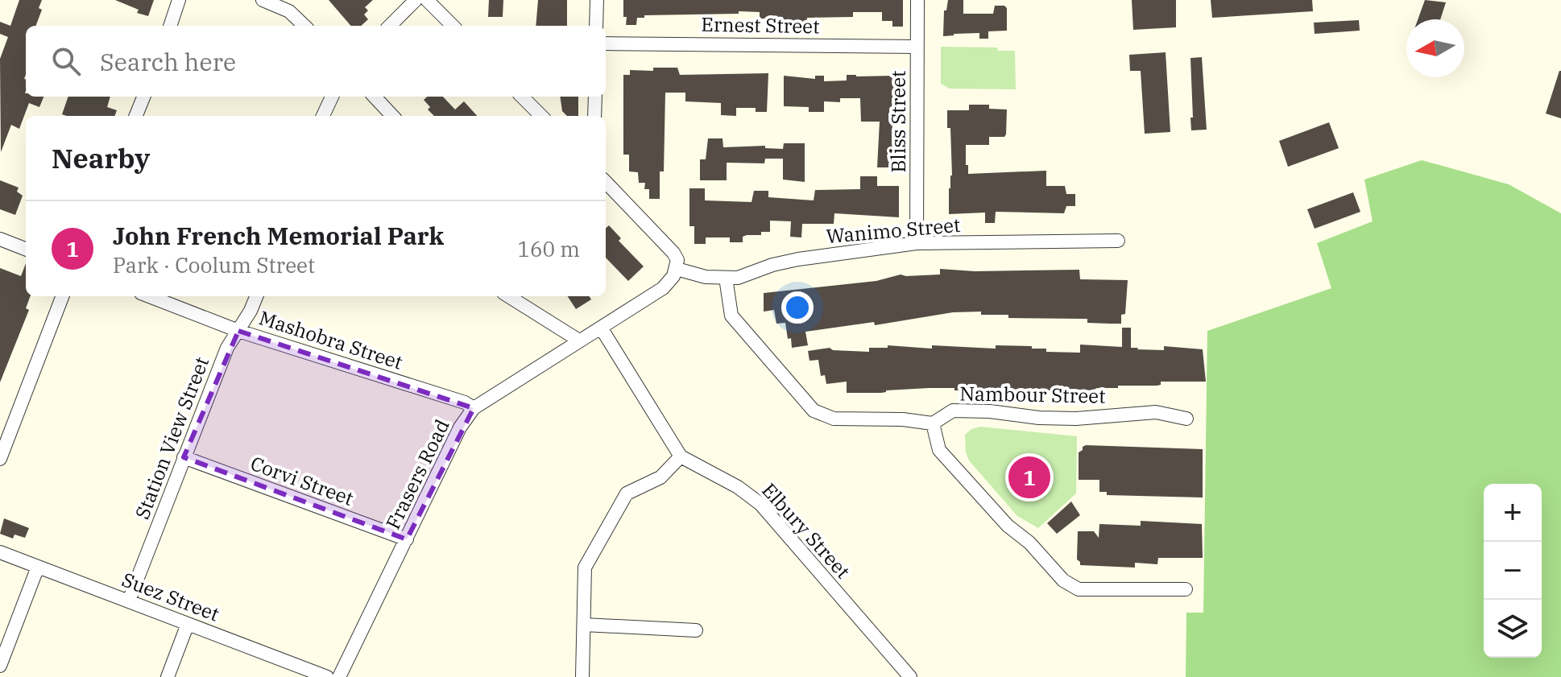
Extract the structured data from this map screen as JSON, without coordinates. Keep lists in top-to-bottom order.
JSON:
{
  "streets": {
    "street": [
      "Ernest Street",
      "Bliss Street",
      "Wanimo Street",
      "Mashobra Street",
      "Nambour Street",
      "Station View Street",
      "Frasers Road",
      "Corvi Street",
      "Elbury Street",
      "Suez Street"
    ]
  },
  "crossings": [
    ["Ernest Street", "Bliss Street"],
    ["Bliss Street", "Wanimo Street"],
    ["Wanimo Street", "Frasers Road"],
    ["Mashobra Street", "Station View Street"],
    ["Mashobra Street", "Frasers Road"],
    ["Station View Street", "Corvi Street"],
    ["Station View Street", "Suez Street"],
    ["Frasers Road", "Corvi Street"]
  ],
  "north": "left",
  "page": {
    "search": "Search here",
    "heading": "Nearby",
    "list": [
      {
        "mark": "1",
        "name": "John French Memorial Park",
        "note": "Park · Coolum Street",
        "value": "160 m"
      }
    ],
    "pins": "1",
    "map_buttons": ["+", "−"]
  }
}
